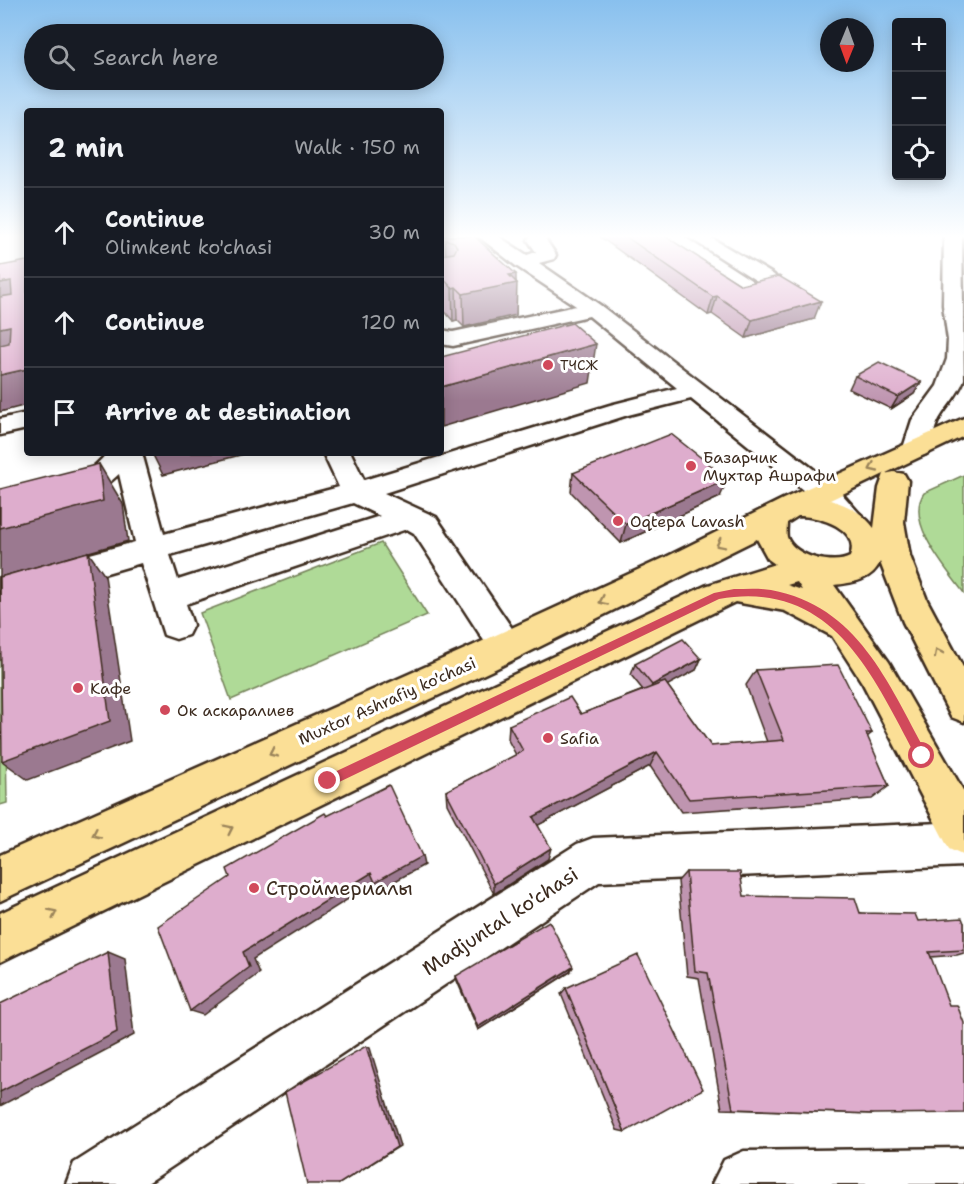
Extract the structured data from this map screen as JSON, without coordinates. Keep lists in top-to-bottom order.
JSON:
{
  "streets": {
    "main road": ["Muxtor Ashrafiy ko'chasi"],
    "street": ["Madjuntal ko'chasi"]
  },
  "places": [
    "ТЧСЖ",
    "Базарчик Мухтар Ашрафи",
    "Oqtepa Lavash",
    "Кафе",
    "Ок аскаралиев",
    "Safia",
    "Строймериалы"
  ],
  "north": "bottom",
  "page": {
    "map_buttons": ["+", "−"],
    "search": "Search here",
    "heading": ["2 min", "Walk · 150 m"],
    "list": [
      ["Continue", "Olimkent ko'chasi", "30 m"],
      ["Continue", "120 m"],
      "Arrive at destination"
    ]
  }
}
